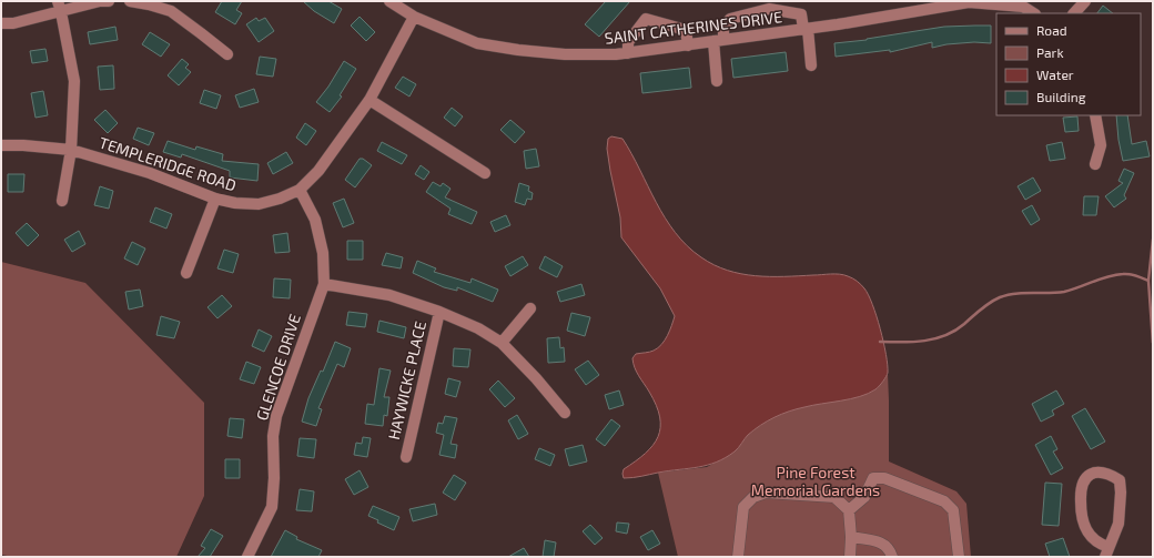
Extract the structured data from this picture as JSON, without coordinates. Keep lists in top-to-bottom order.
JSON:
{
  "streets": {
    "street": [
      "SAINT CATHERINES DRIVE",
      "TEMPLERIDGE ROAD",
      "GLENCOE DRIVE",
      "HAYWICKE PLACE"
    ]
  },
  "crossings": [
    ["SAINT CATHERINES DRIVE", "TEMPLERIDGE ROAD"],
    ["TEMPLERIDGE ROAD", "GLENCOE DRIVE"]
  ],
  "parks": ["Pine Forest Memorial Gardens"],
  "legend": [
    "Road",
    "Park",
    "Water",
    "Building"
  ]
}
